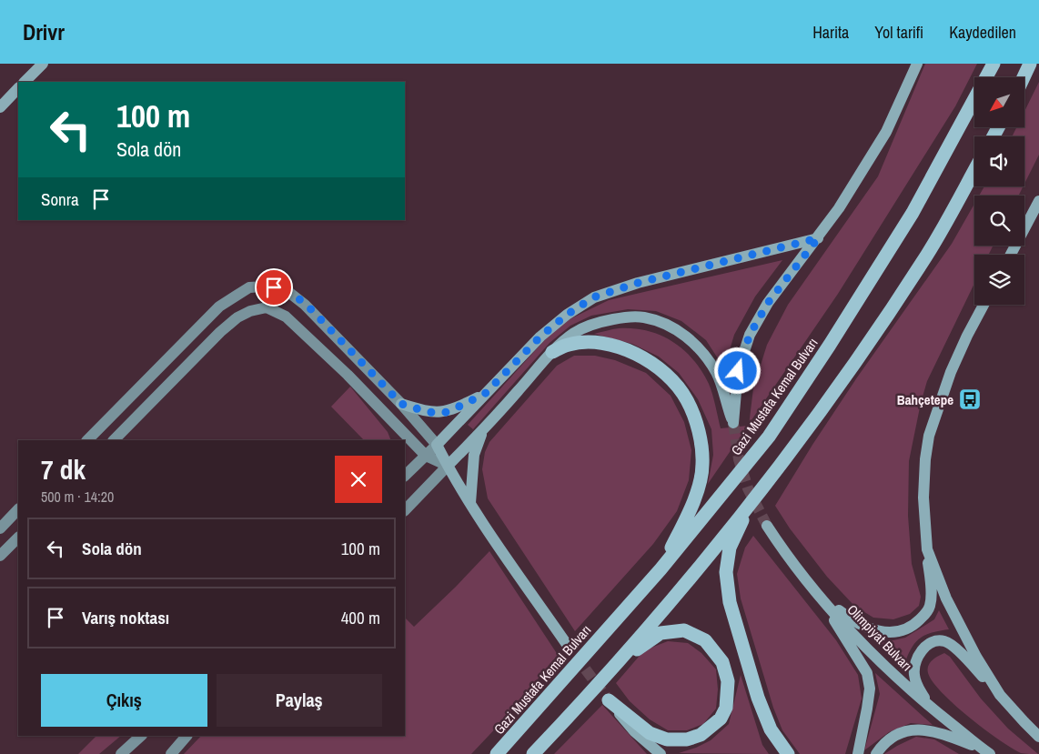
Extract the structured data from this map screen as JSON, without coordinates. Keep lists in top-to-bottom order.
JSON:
{
  "streets": {
    "highway": ["Gazi Mustafa Kemal Bulvarı"],
    "main road": ["Olimpiyat Bulvarı"]
  },
  "places": {
    "bus stop": ["Bahçetepe"]
  },
  "north": "bottom left",
  "page": {
    "header": "Drivr",
    "nav": ["Harita", "Yol tarifi", "Kaydedilen"],
    "turn": ["100 m", "Sola dön"],
    "then": "Sonra",
    "heading": ["7 dk", "500 m · 14:20"],
    "list": [
      {
        "name": "Sola dön",
        "value": "100 m"
      },
      {
        "name": "Varış noktası",
        "value": "400 m"
      }
    ],
    "buttons": ["Çıkış", "Paylaş"]
  }
}
